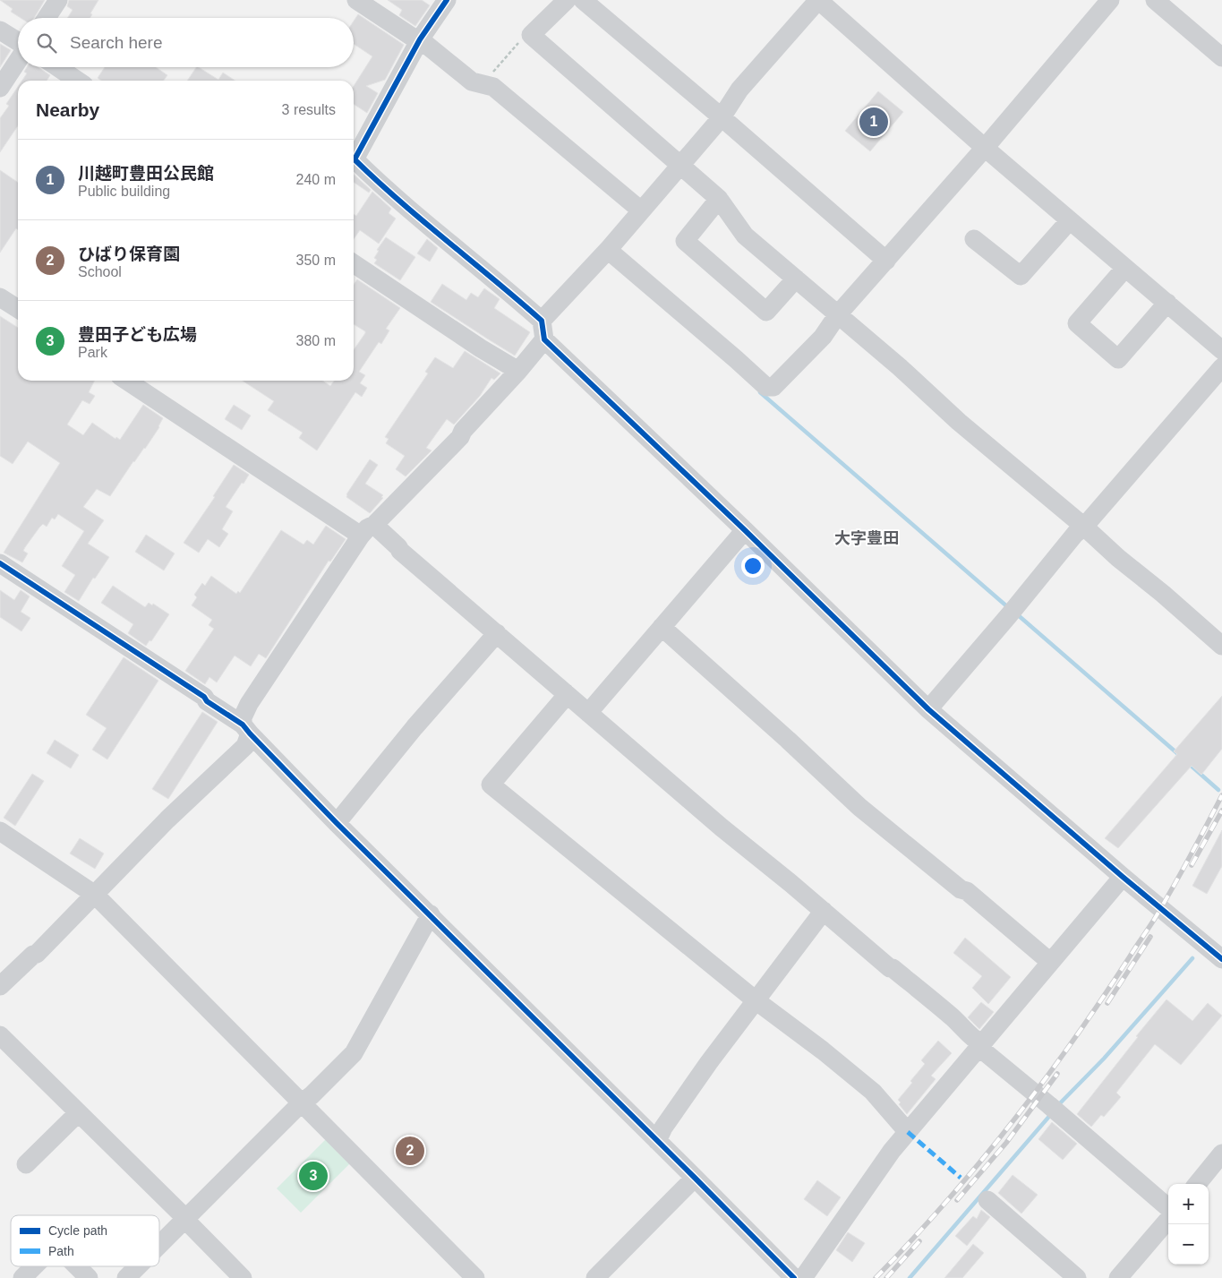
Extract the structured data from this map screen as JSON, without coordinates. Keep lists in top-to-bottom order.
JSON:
{
  "districts": ["大字豊田"],
  "legend": ["Cycle path", "Path"],
  "page": {
    "search": "Search here",
    "heading": ["Nearby", "3 results"],
    "pins": ["1", "2", "3"],
    "list": [
      {
        "mark": "1",
        "name": "川越町豊田公民館",
        "note": "Public building",
        "value": "240 m"
      },
      {
        "mark": "2",
        "name": "ひばり保育園",
        "note": "School",
        "value": "350 m"
      },
      {
        "mark": "3",
        "name": "豊田子ども広場",
        "note": "Park",
        "value": "380 m"
      }
    ],
    "map_buttons": ["+", "−"]
  }
}
